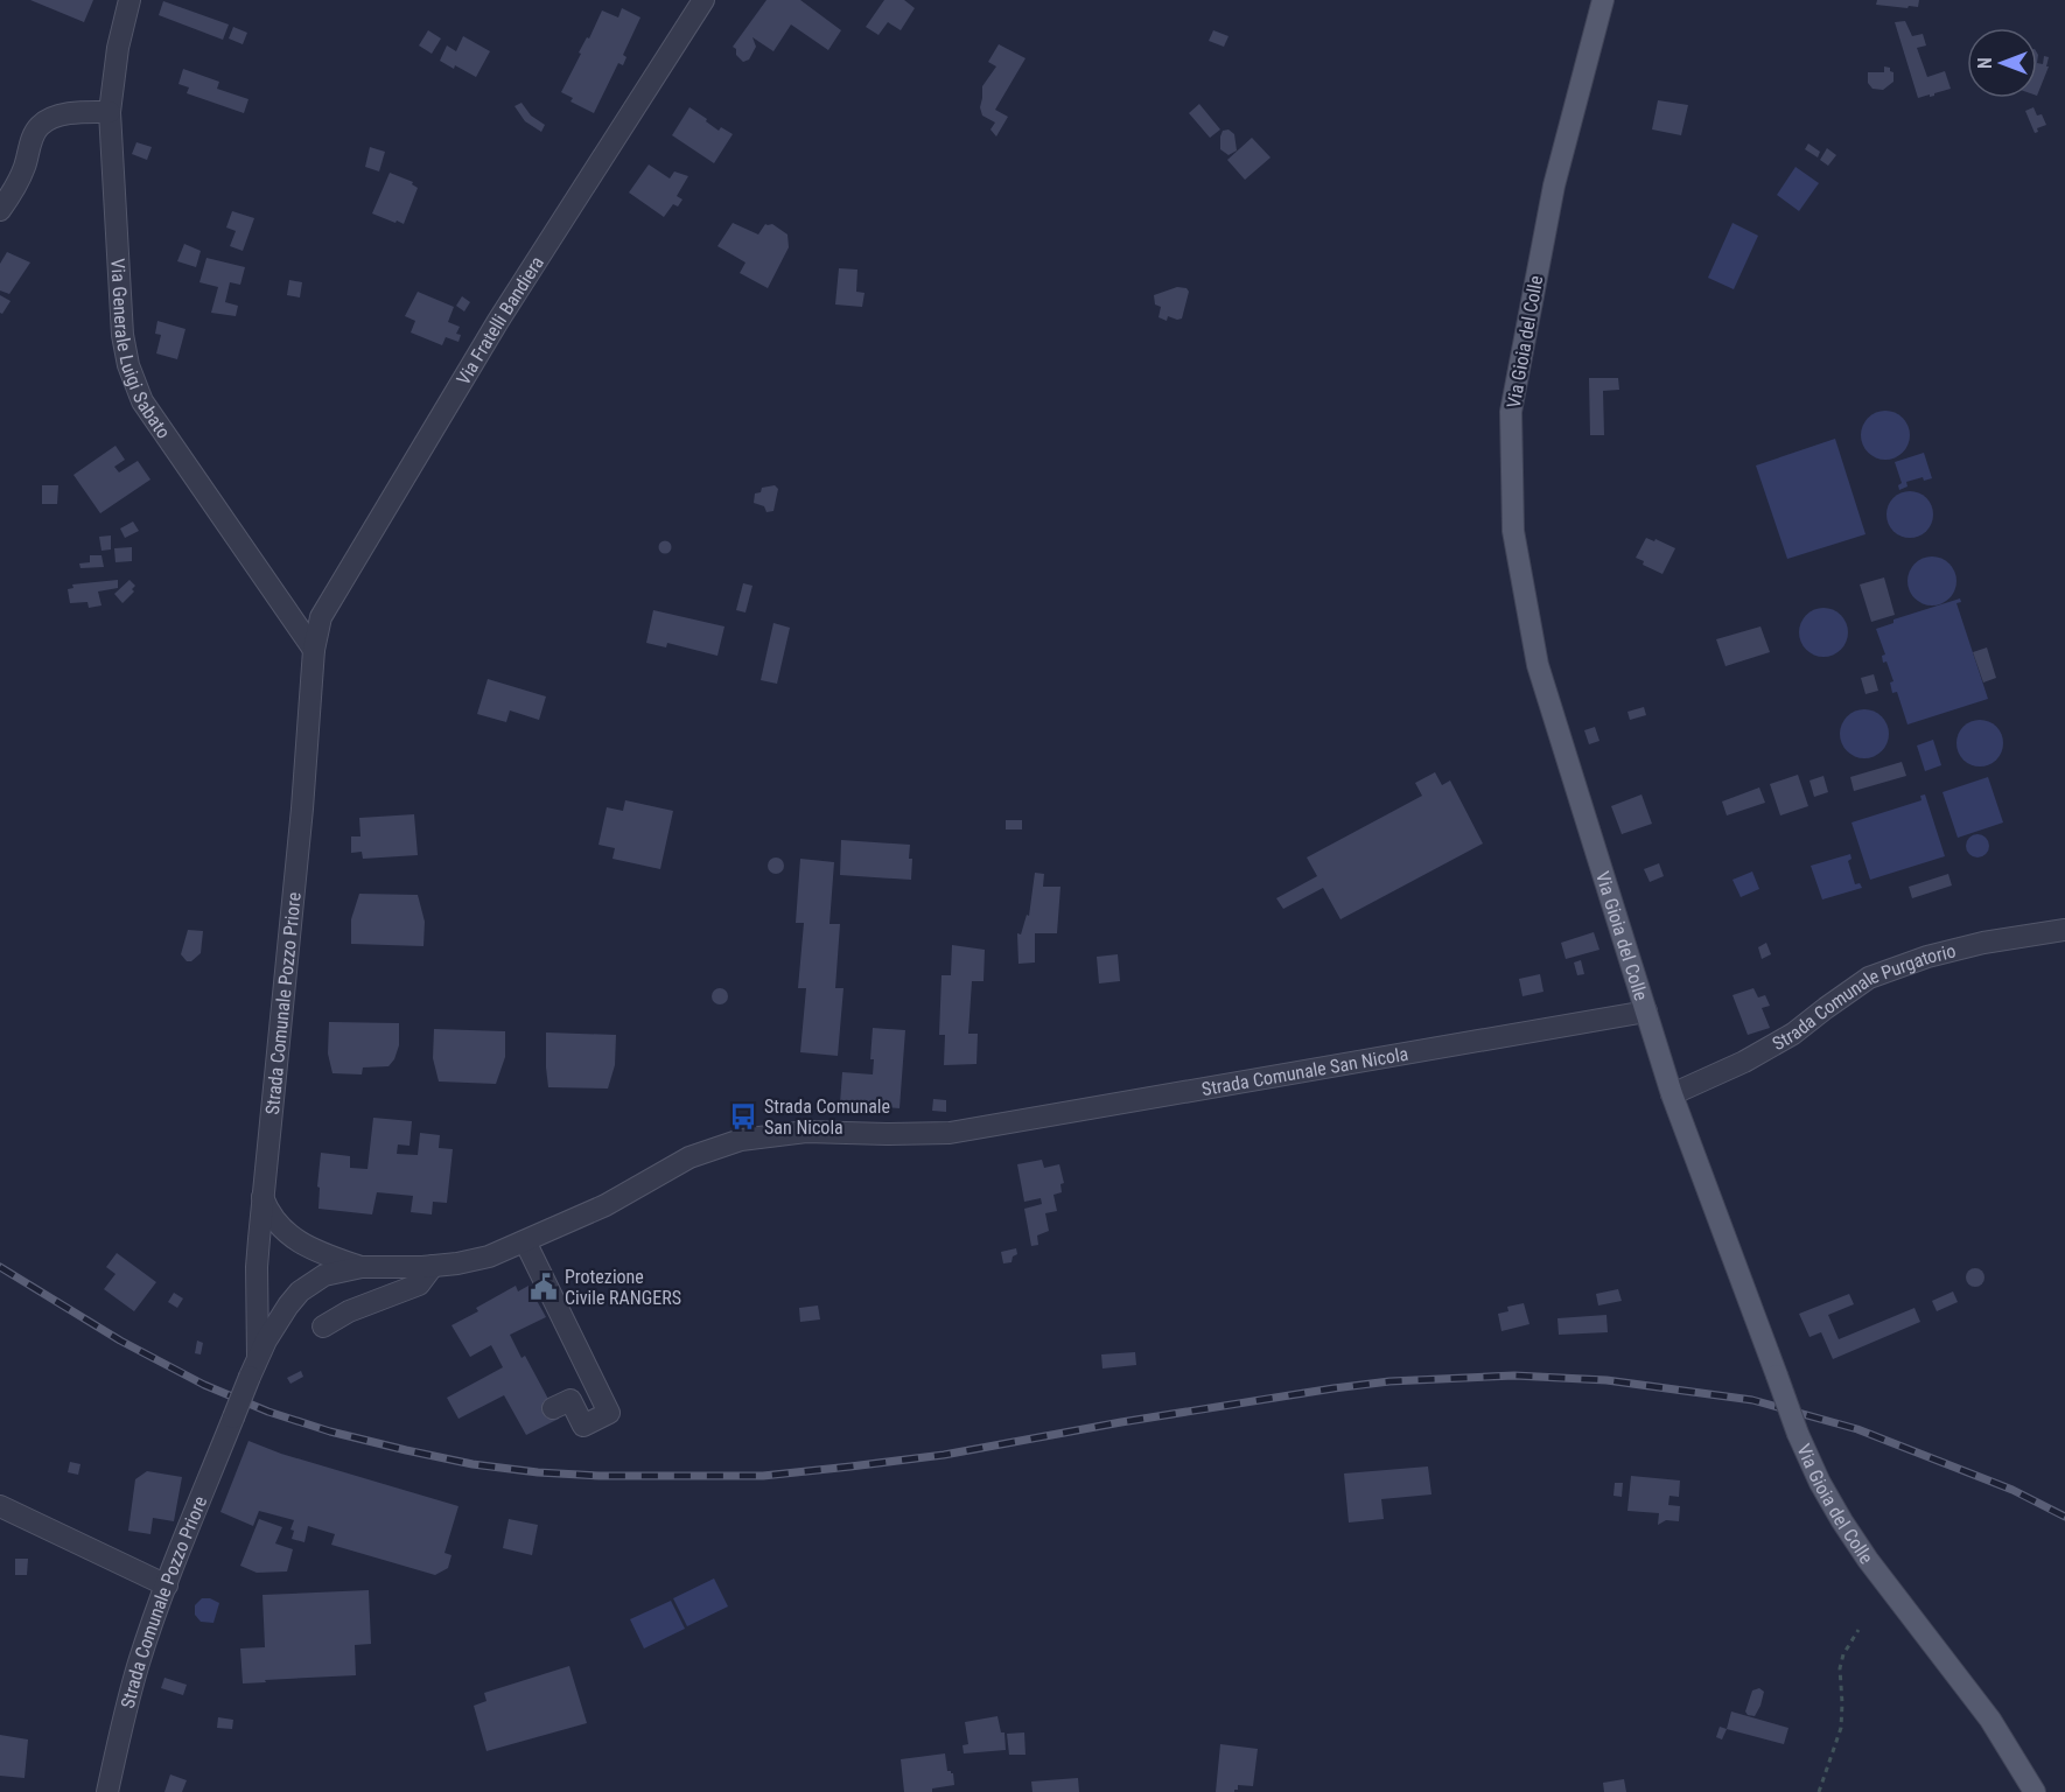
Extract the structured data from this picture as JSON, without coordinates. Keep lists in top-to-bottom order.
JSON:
{
  "streets": {
    "main road": ["Via Gioia del Colle"],
    "street": [
      "Via Fratelli Bandiera",
      "Via Generale Luigi Sabato",
      "Strada Comunale Purgatorio",
      "Strada Comunale Pozzo Priore",
      "Strada Comunale San Nicola"
    ]
  },
  "crossings": [
    ["Via Fratelli Bandiera", "Via Generale Luigi Sabato"],
    ["Via Fratelli Bandiera", "Strada Comunale Pozzo Priore"],
    ["Via Gioia del Colle", "Strada Comunale Purgatorio"],
    ["Via Gioia del Colle", "Strada Comunale San Nicola"],
    ["Via Generale Luigi Sabato", "Strada Comunale Pozzo Priore"]
  ],
  "places": {
    "bus stop": ["Strada Comunale San Nicola"],
    "public building": ["Protezione Civile RANGERS"]
  },
  "north": "left"
}
